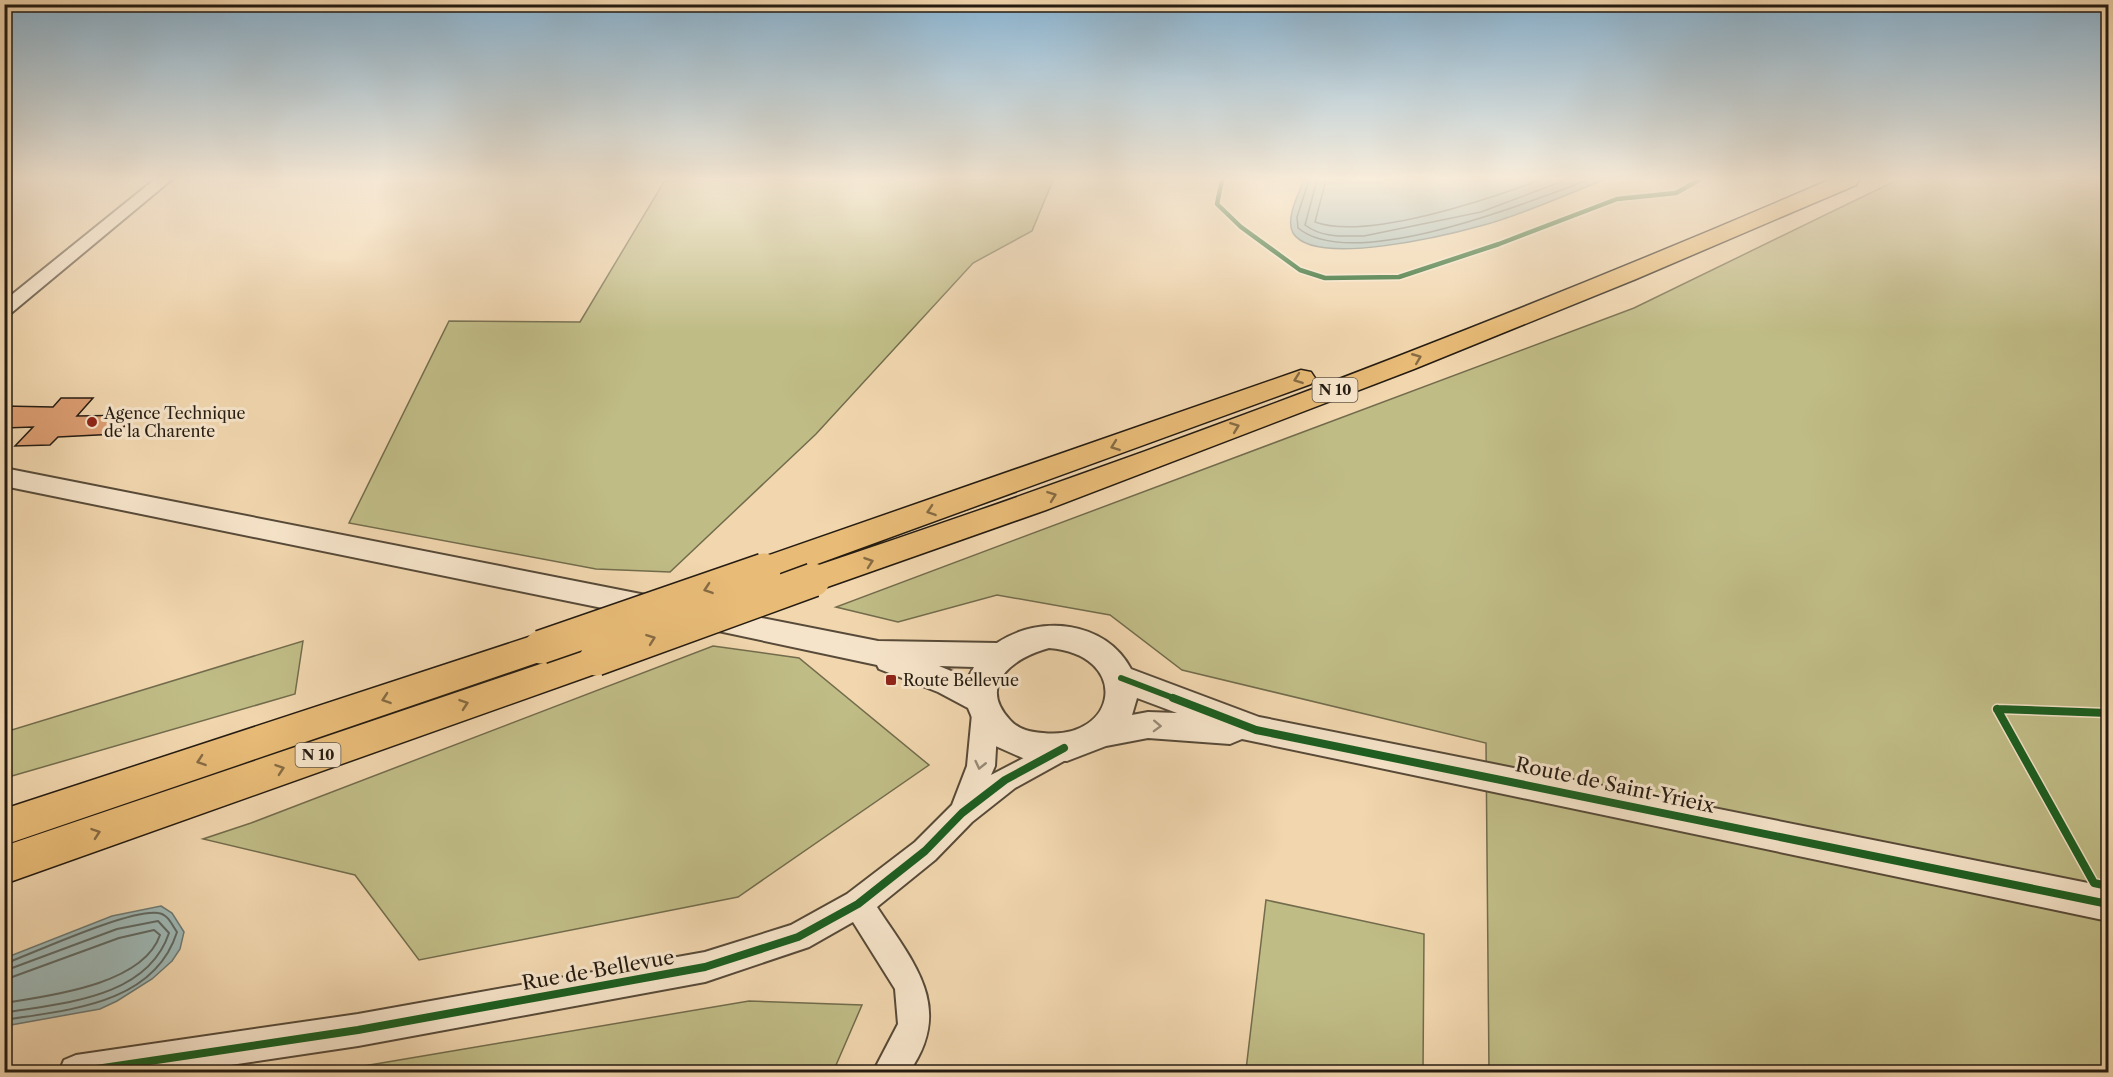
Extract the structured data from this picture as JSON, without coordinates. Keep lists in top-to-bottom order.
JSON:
{
  "streets": {
    "highway": ["N 10"],
    "street": ["Route de Saint-Yrieix", "Rue de Bellevue"]
  },
  "crossings": [
    ["Route de Saint-Yrieix", "Rue de Bellevue"]
  ],
  "places": {
    "other": ["Agence Technique de la Charente"],
    "transit": ["Route Bellevue"]
  }
}
